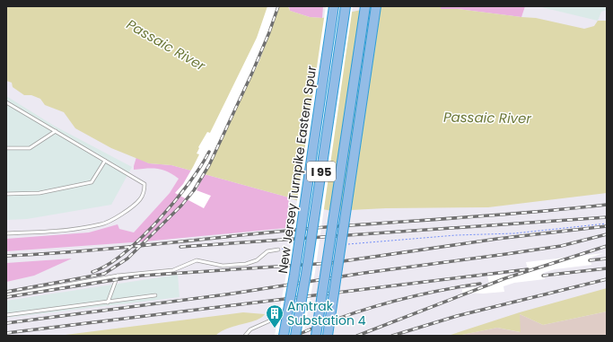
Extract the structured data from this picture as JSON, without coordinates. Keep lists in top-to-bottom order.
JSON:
{
  "streets": {
    "highway": ["New Jersey Turnpike Eastern Spur", "I 95"]
  },
  "water": ["Passaic River"],
  "places": {
    "building": ["Amtrak Substation 4"]
  }
}
